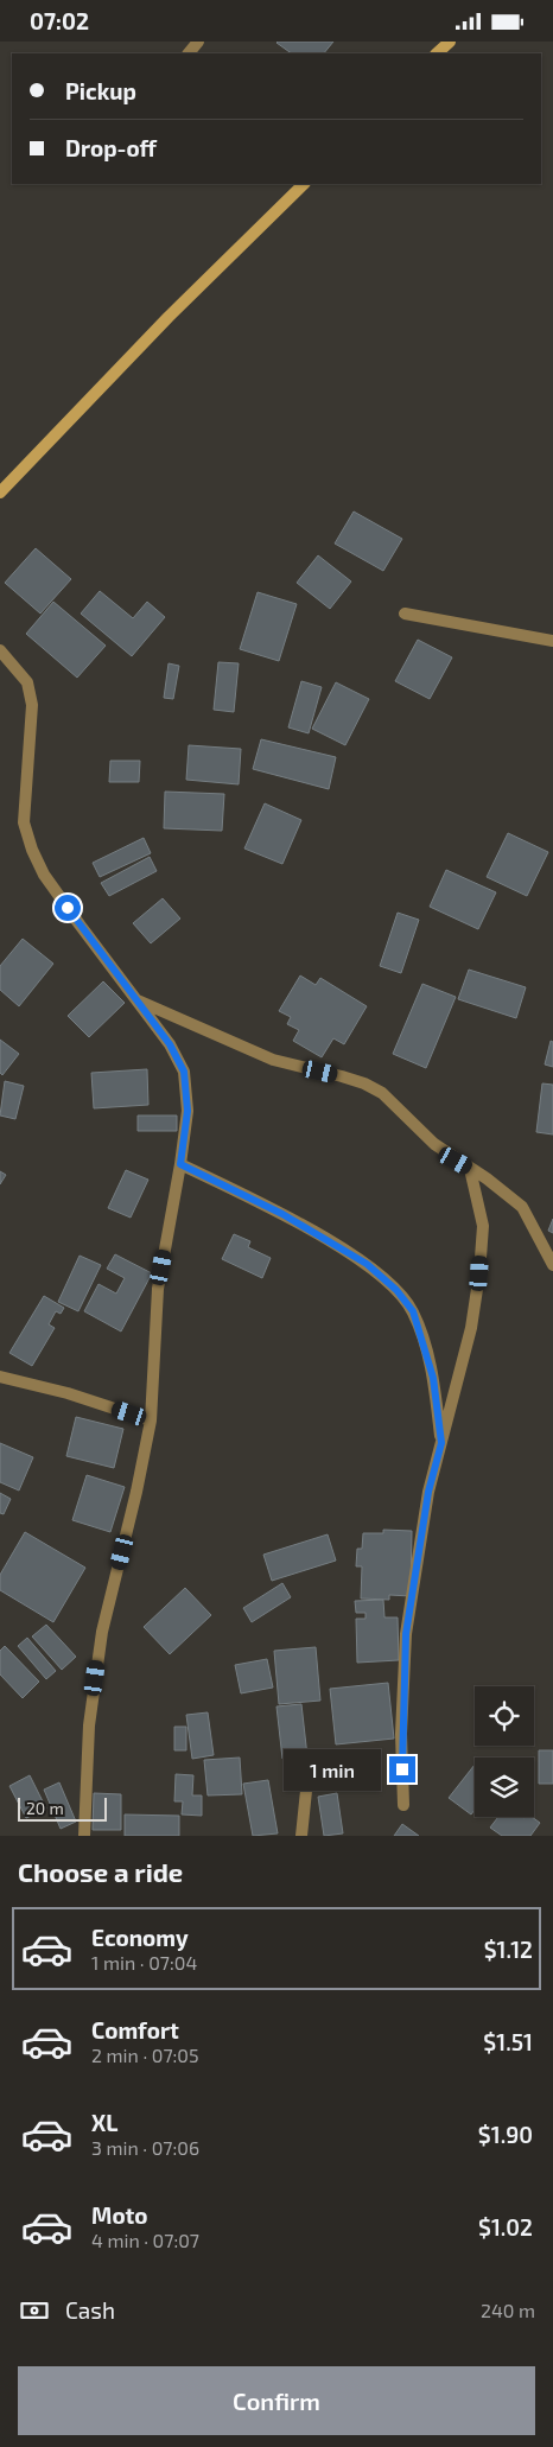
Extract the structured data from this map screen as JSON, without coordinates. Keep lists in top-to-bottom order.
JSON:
{
  "scale_bar": "20 m",
  "page": {
    "status": "07:02",
    "banner": ["Pickup", "Drop-off"],
    "bubble": "1 min",
    "scale": "20 m",
    "heading": "Choose a ride",
    "list": [
      {
        "name": "Economy",
        "note": "1 min · 07:04",
        "value": "$1.12"
      },
      {
        "name": "Comfort",
        "note": "2 min · 07:05",
        "value": "$1.51"
      },
      {
        "name": "XL",
        "note": "3 min · 07:06",
        "value": "$1.90"
      },
      {
        "name": "Moto",
        "note": "4 min · 07:07",
        "value": "$1.02"
      }
    ],
    "pay": ["Cash", "240 m"],
    "buttons": "Confirm"
  }
}
